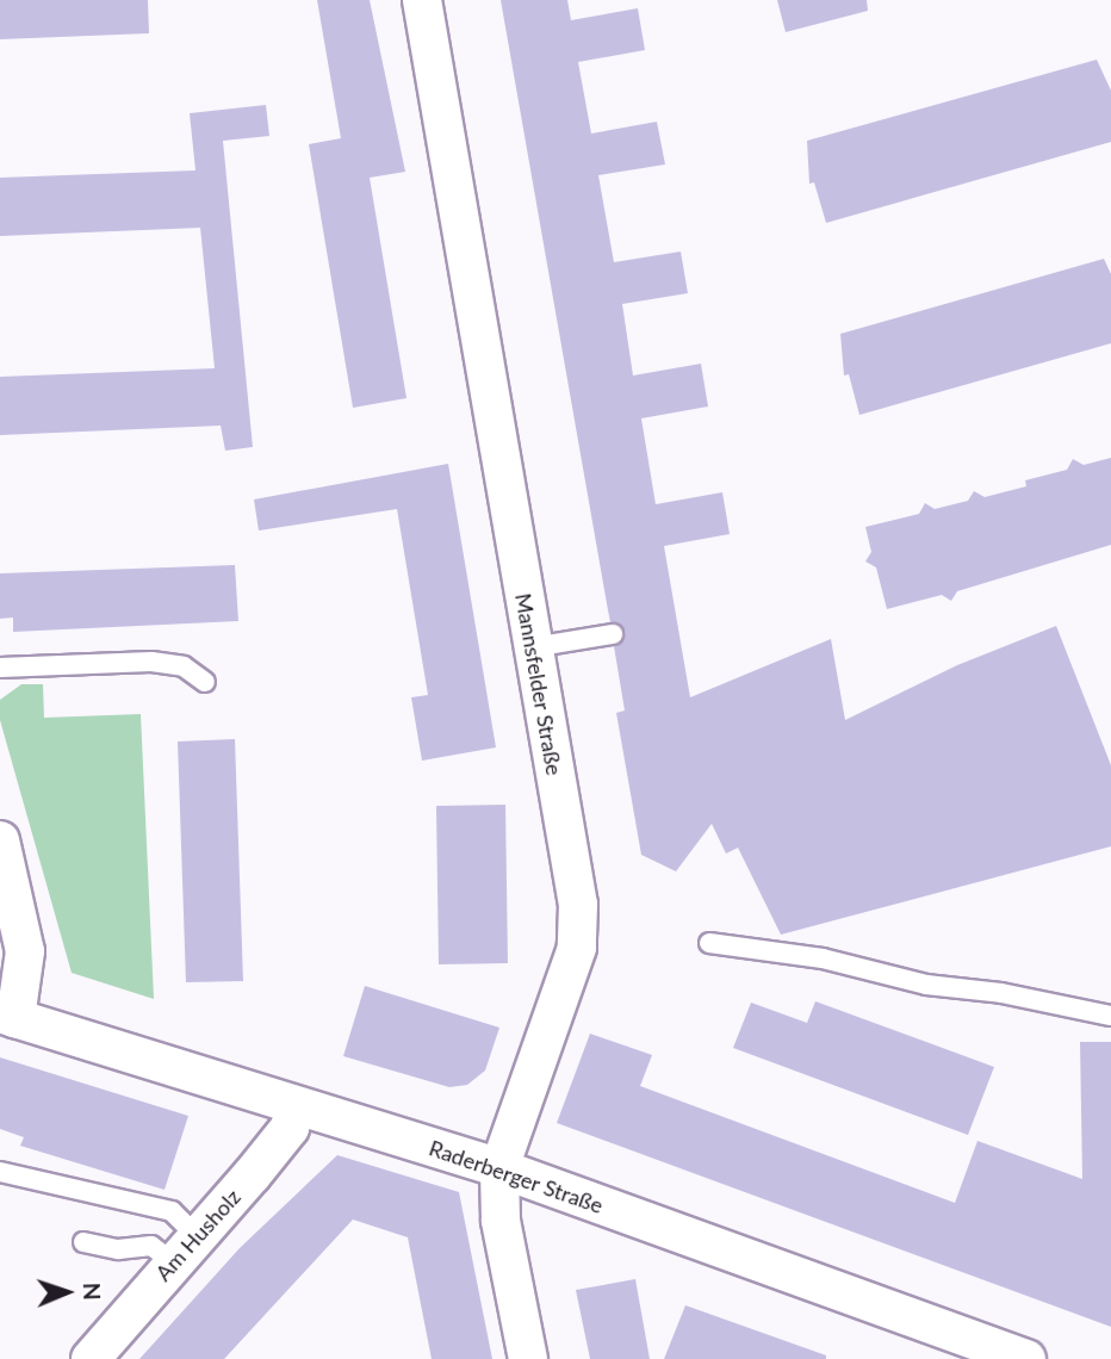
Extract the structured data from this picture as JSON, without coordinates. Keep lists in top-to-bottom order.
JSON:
{
  "streets": {
    "street": ["Mannsfelder Straße", "Raderberger Straße", "Am Husholz"]
  },
  "crossings": [
    ["Mannsfelder Straße", "Raderberger Straße"],
    ["Raderberger Straße", "Am Husholz"]
  ],
  "north": "right"
}
